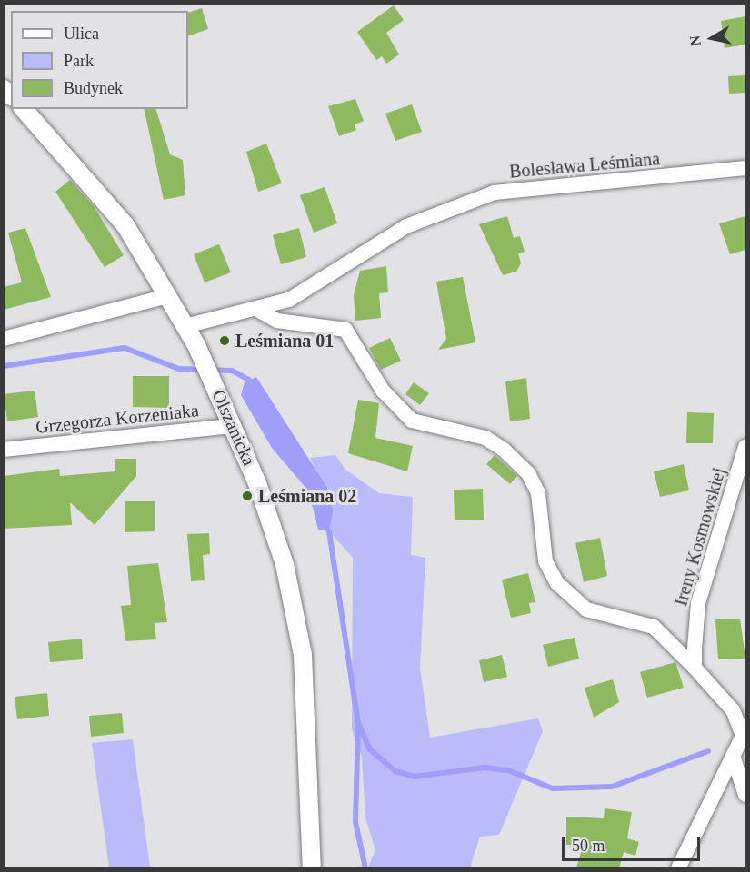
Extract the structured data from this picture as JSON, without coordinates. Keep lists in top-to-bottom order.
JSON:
{
  "streets": {
    "street": [
      "Bolesława Leśmiana",
      "Grzegorza Korzeniaka",
      "Olszanicka",
      "Ireny Kosmowskiej"
    ]
  },
  "crossings": [
    ["Bolesława Leśmiana", "Olszanicka"],
    ["Grzegorza Korzeniaka", "Olszanicka"]
  ],
  "places": ["Leśmiana 01", "Leśmiana 02"],
  "legend": ["Ulica", "Park", "Budynek"],
  "scale_bar": "50 m",
  "north": "left"
}
